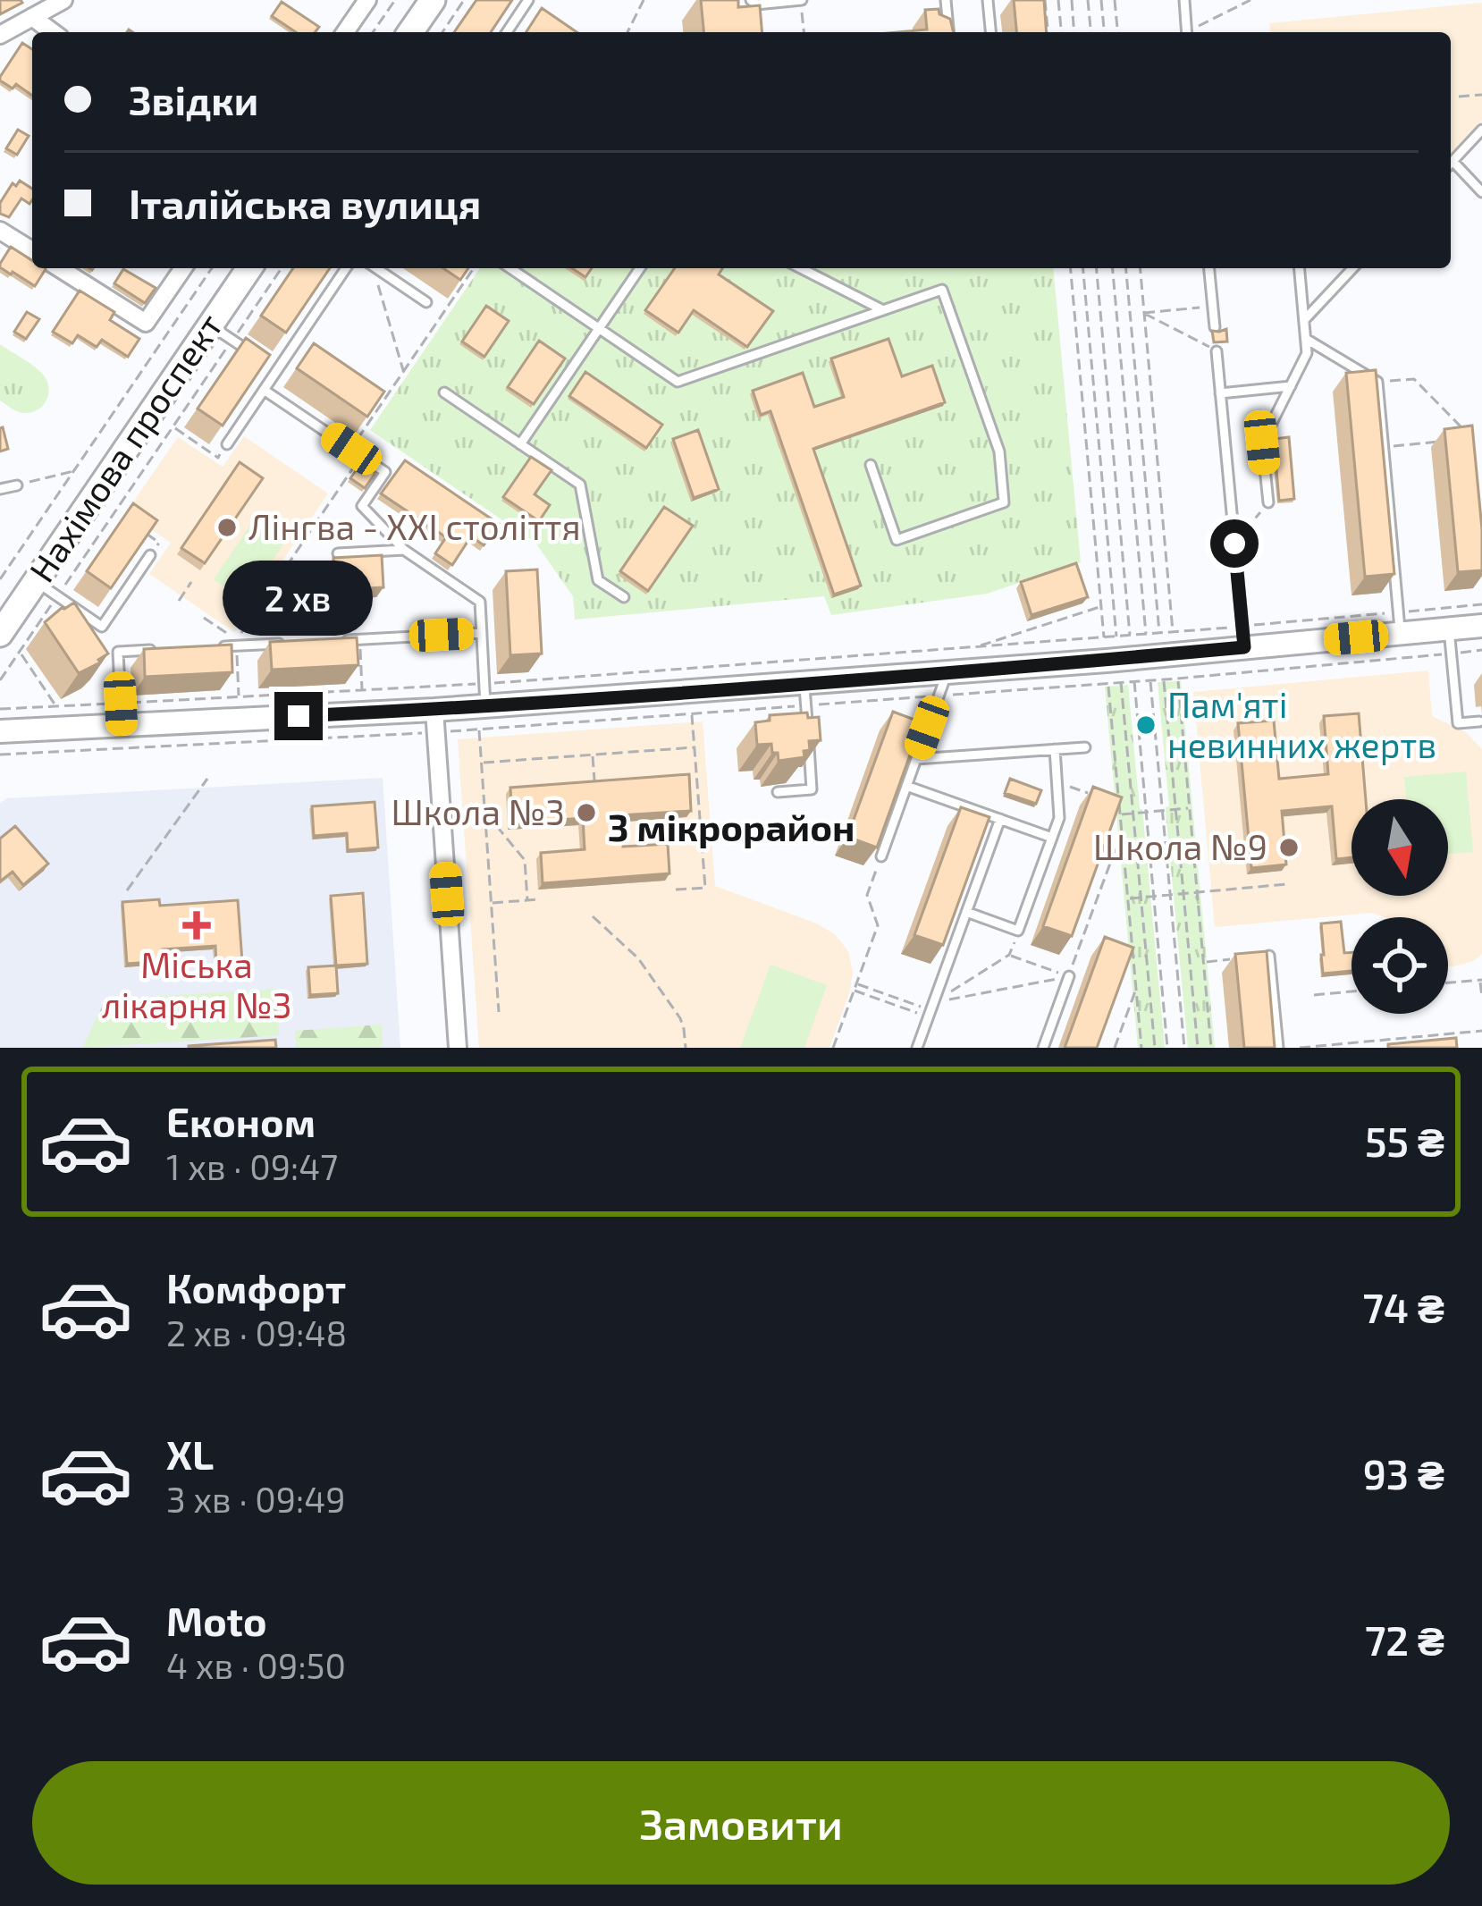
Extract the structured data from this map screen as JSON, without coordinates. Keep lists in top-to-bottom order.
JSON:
{
  "streets": {
    "main road": ["Нахімова проспект"]
  },
  "districts": ["3 мікрорайон"],
  "places": {
    "other": [
      "Лінгва - XXI століття",
      "Пам'яті невинних жертв",
      "Школа №3",
      "Школа №9"
    ],
    "health": ["Міська лікарня №3"]
  },
  "north": "bottom",
  "page": {
    "banner": ["Звідки", "Італійська вулиця"],
    "bubble": "2 хв",
    "list": [
      {
        "name": "Економ",
        "note": "1 хв · 09:47",
        "value": "55 ₴"
      },
      {
        "name": "Комфорт",
        "note": "2 хв · 09:48",
        "value": "74 ₴"
      },
      {
        "name": "XL",
        "note": "3 хв · 09:49",
        "value": "93 ₴"
      },
      {
        "name": "Moto",
        "note": "4 хв · 09:50",
        "value": "72 ₴"
      }
    ],
    "buttons": "Замовити"
  }
}
